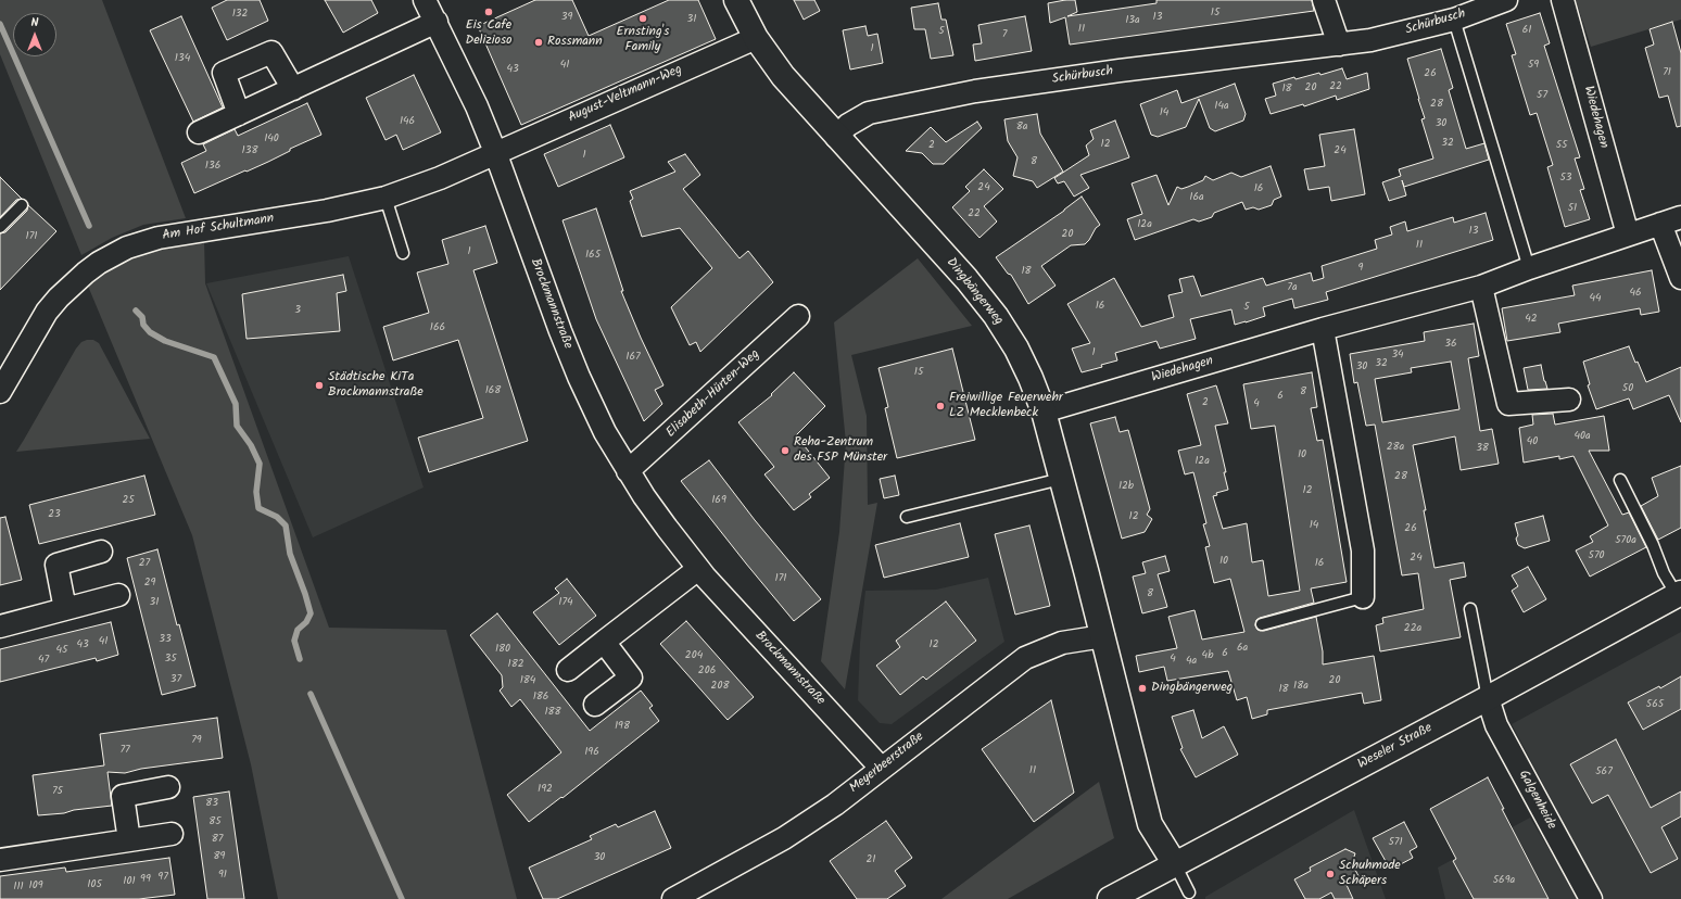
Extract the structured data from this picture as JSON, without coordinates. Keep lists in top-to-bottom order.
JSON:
{
  "streets": {
    "street": [
      "Schürbusch",
      "August-Veltmann-Weg",
      "Wiedehagen",
      "Am Hof Schultmann",
      "Dingbängerweg",
      "Brockmannstraße",
      "Elisabeth-Hürten-Weg",
      "Weseler Straße",
      "Meyerbeerstraße",
      "Galgenheide"
    ]
  },
  "crossings": [
    ["Schürbusch", "Dingbängerweg"],
    ["August-Veltmann-Weg", "Am Hof Schultmann"],
    ["August-Veltmann-Weg", "Dingbängerweg"],
    ["August-Veltmann-Weg", "Brockmannstraße"],
    ["Wiedehagen", "Dingbängerweg"],
    ["Am Hof Schultmann", "Brockmannstraße"],
    ["Dingbängerweg", "Weseler Straße"],
    ["Dingbängerweg", "Meyerbeerstraße"],
    ["Brockmannstraße", "Elisabeth-Hürten-Weg"],
    ["Brockmannstraße", "Meyerbeerstraße"],
    ["Weseler Straße", "Galgenheide"]
  ],
  "places": [
    "Eis Cafe Delizioso",
    "Ernsting's Family",
    "Rossmann",
    "Städtische KiTa Brockmannstraße",
    "Freiwillige Feuerwehr LZ Mecklenbeck",
    "Reha-Zentrum des FSP Münster",
    "Dingbängerweg",
    "Schuhmode Schäpers"
  ],
  "house_numbers": [
    "15",
    "132",
    "39",
    "13",
    "31",
    "13a",
    "11",
    "61",
    "5",
    "7",
    "1",
    "134",
    "41",
    "59",
    "43",
    "71",
    "26",
    "22",
    "20",
    "18",
    "57",
    "28",
    "14a",
    "14",
    "146",
    "30",
    "8a",
    "140",
    "32",
    "12",
    "2",
    "55",
    "138",
    "24",
    "1",
    "8",
    "136",
    "53",
    "24",
    "16",
    "16a",
    "51",
    "22",
    "12a",
    "13",
    "20",
    "171",
    "11",
    "1",
    "165",
    "9",
    "18",
    "7a",
    "46",
    "44",
    "16",
    "5",
    "3",
    "42",
    "166",
    "36",
    "1",
    "34",
    "167",
    "32",
    "30",
    "15",
    "50",
    "168",
    "8",
    "6",
    "2",
    "4",
    "40a",
    "40",
    "28a",
    "38",
    "10",
    "12a",
    "28",
    "12b",
    "12",
    "25",
    "169",
    "23",
    "12",
    "14",
    "26",
    "570a",
    "570",
    "24",
    "10",
    "27",
    "16",
    "171",
    "29",
    "8",
    "31",
    "174",
    "22a",
    "33",
    "41",
    "43",
    "12",
    "6a",
    "180",
    "45",
    "6",
    "204",
    "4b",
    "35",
    "4",
    "47",
    "4a",
    "182",
    "206",
    "37",
    "184",
    "20",
    "208",
    "18a",
    "18",
    "186",
    "565",
    "188",
    "198",
    "79",
    "77",
    "196",
    "11",
    "567",
    "192",
    "75",
    "83",
    "85",
    "87",
    "571",
    "89",
    "30",
    "21",
    "91",
    "97",
    "99",
    "569a",
    "101",
    "105",
    "109",
    "111"
  ],
  "north": "top"
}
